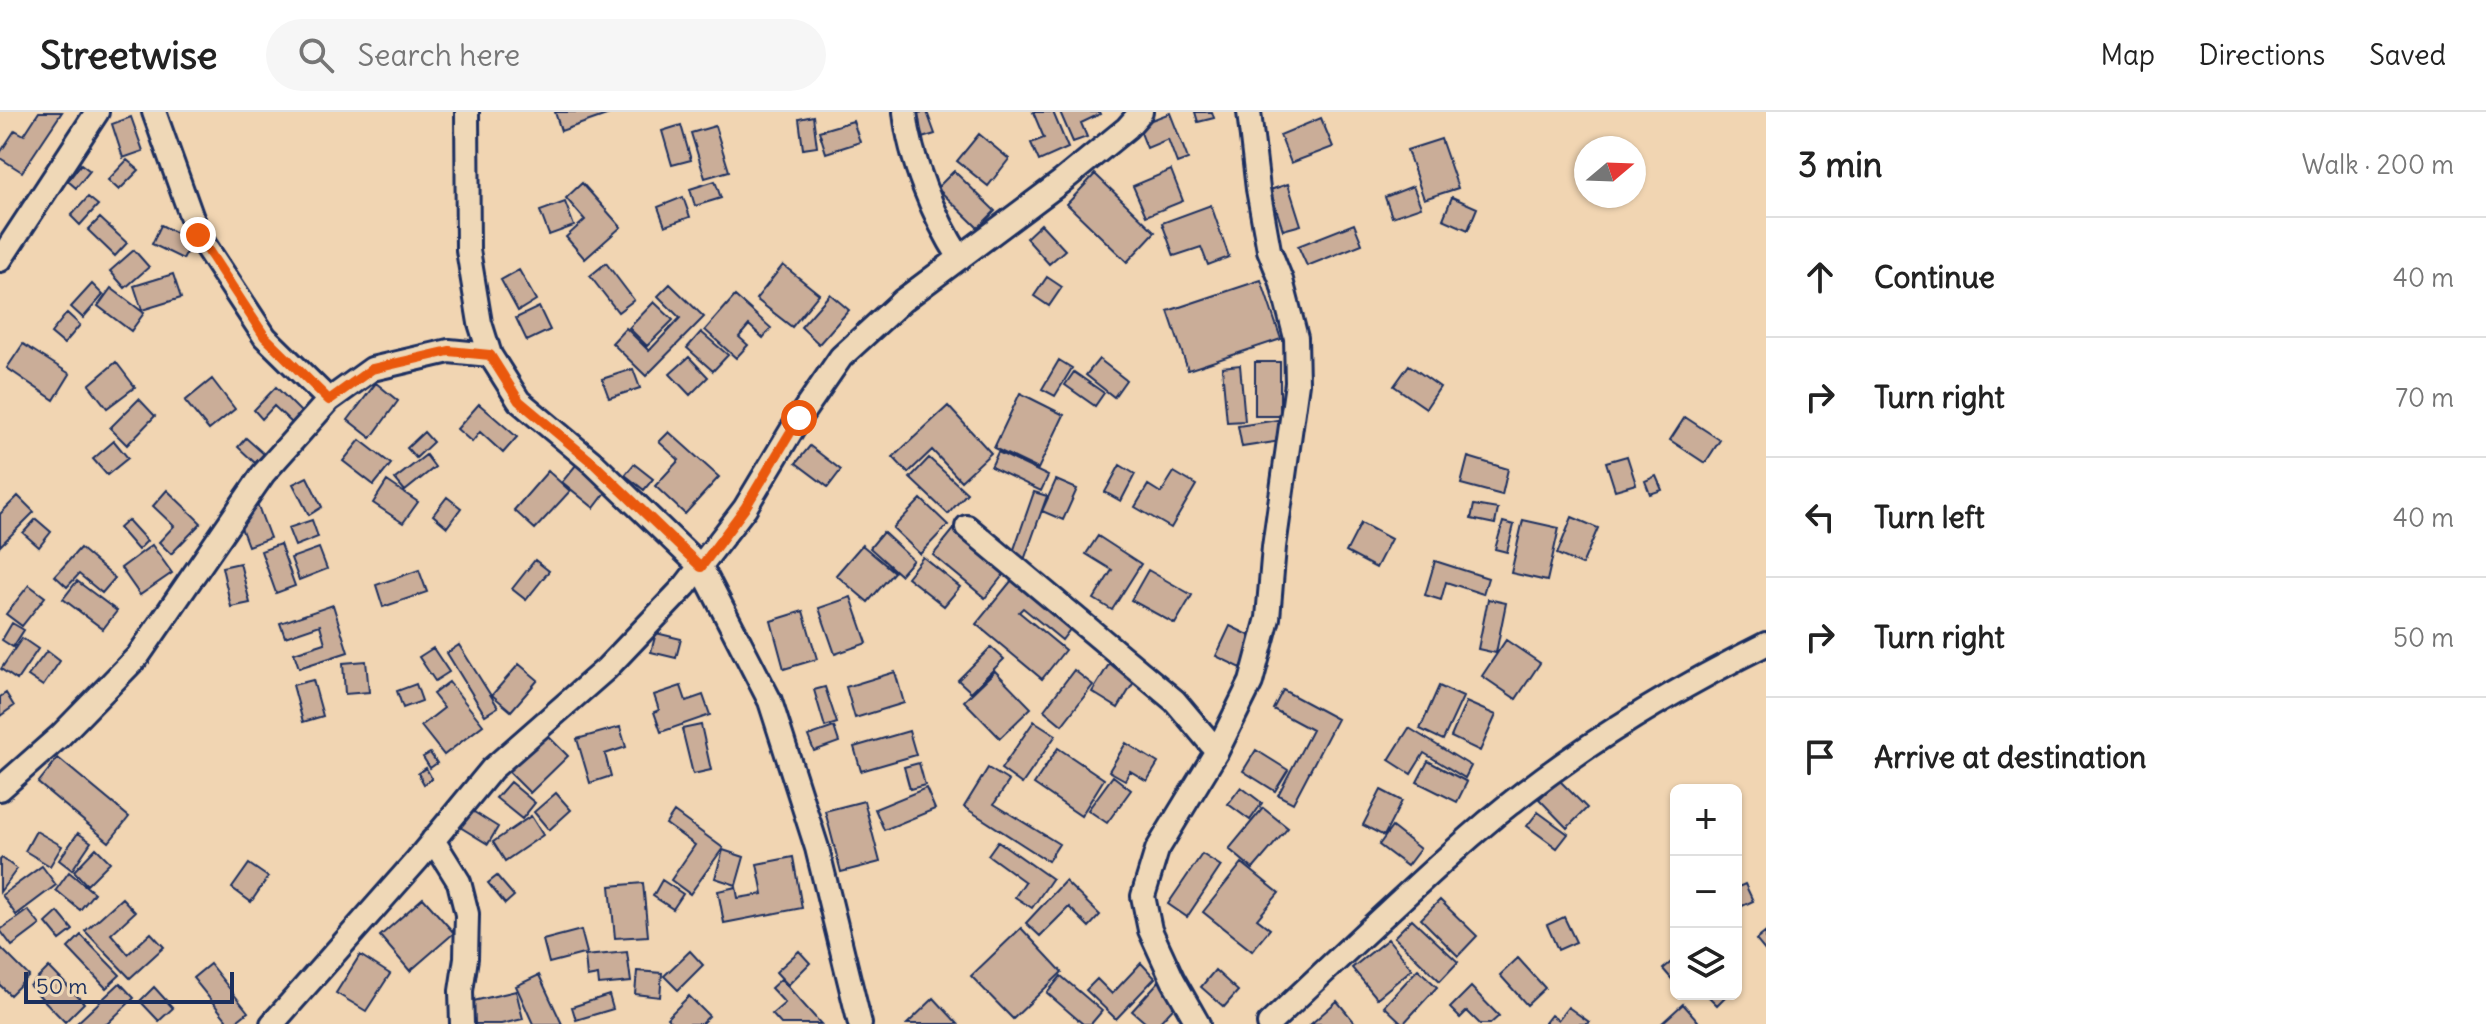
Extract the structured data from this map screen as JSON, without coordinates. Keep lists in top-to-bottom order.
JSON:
{
  "scale_bar": "50 m",
  "north": "right",
  "page": {
    "header": "Streetwise",
    "search": "Search here",
    "nav": ["Map", "Directions", "Saved"],
    "heading": ["3 min", "Walk · 200 m"],
    "list": [
      ["Continue", "40 m"],
      ["Turn right", "70 m"],
      ["Turn left", "40 m"],
      ["Turn right", "50 m"],
      "Arrive at destination"
    ],
    "map_buttons": ["+", "−"],
    "scale": "50 m"
  }
}
